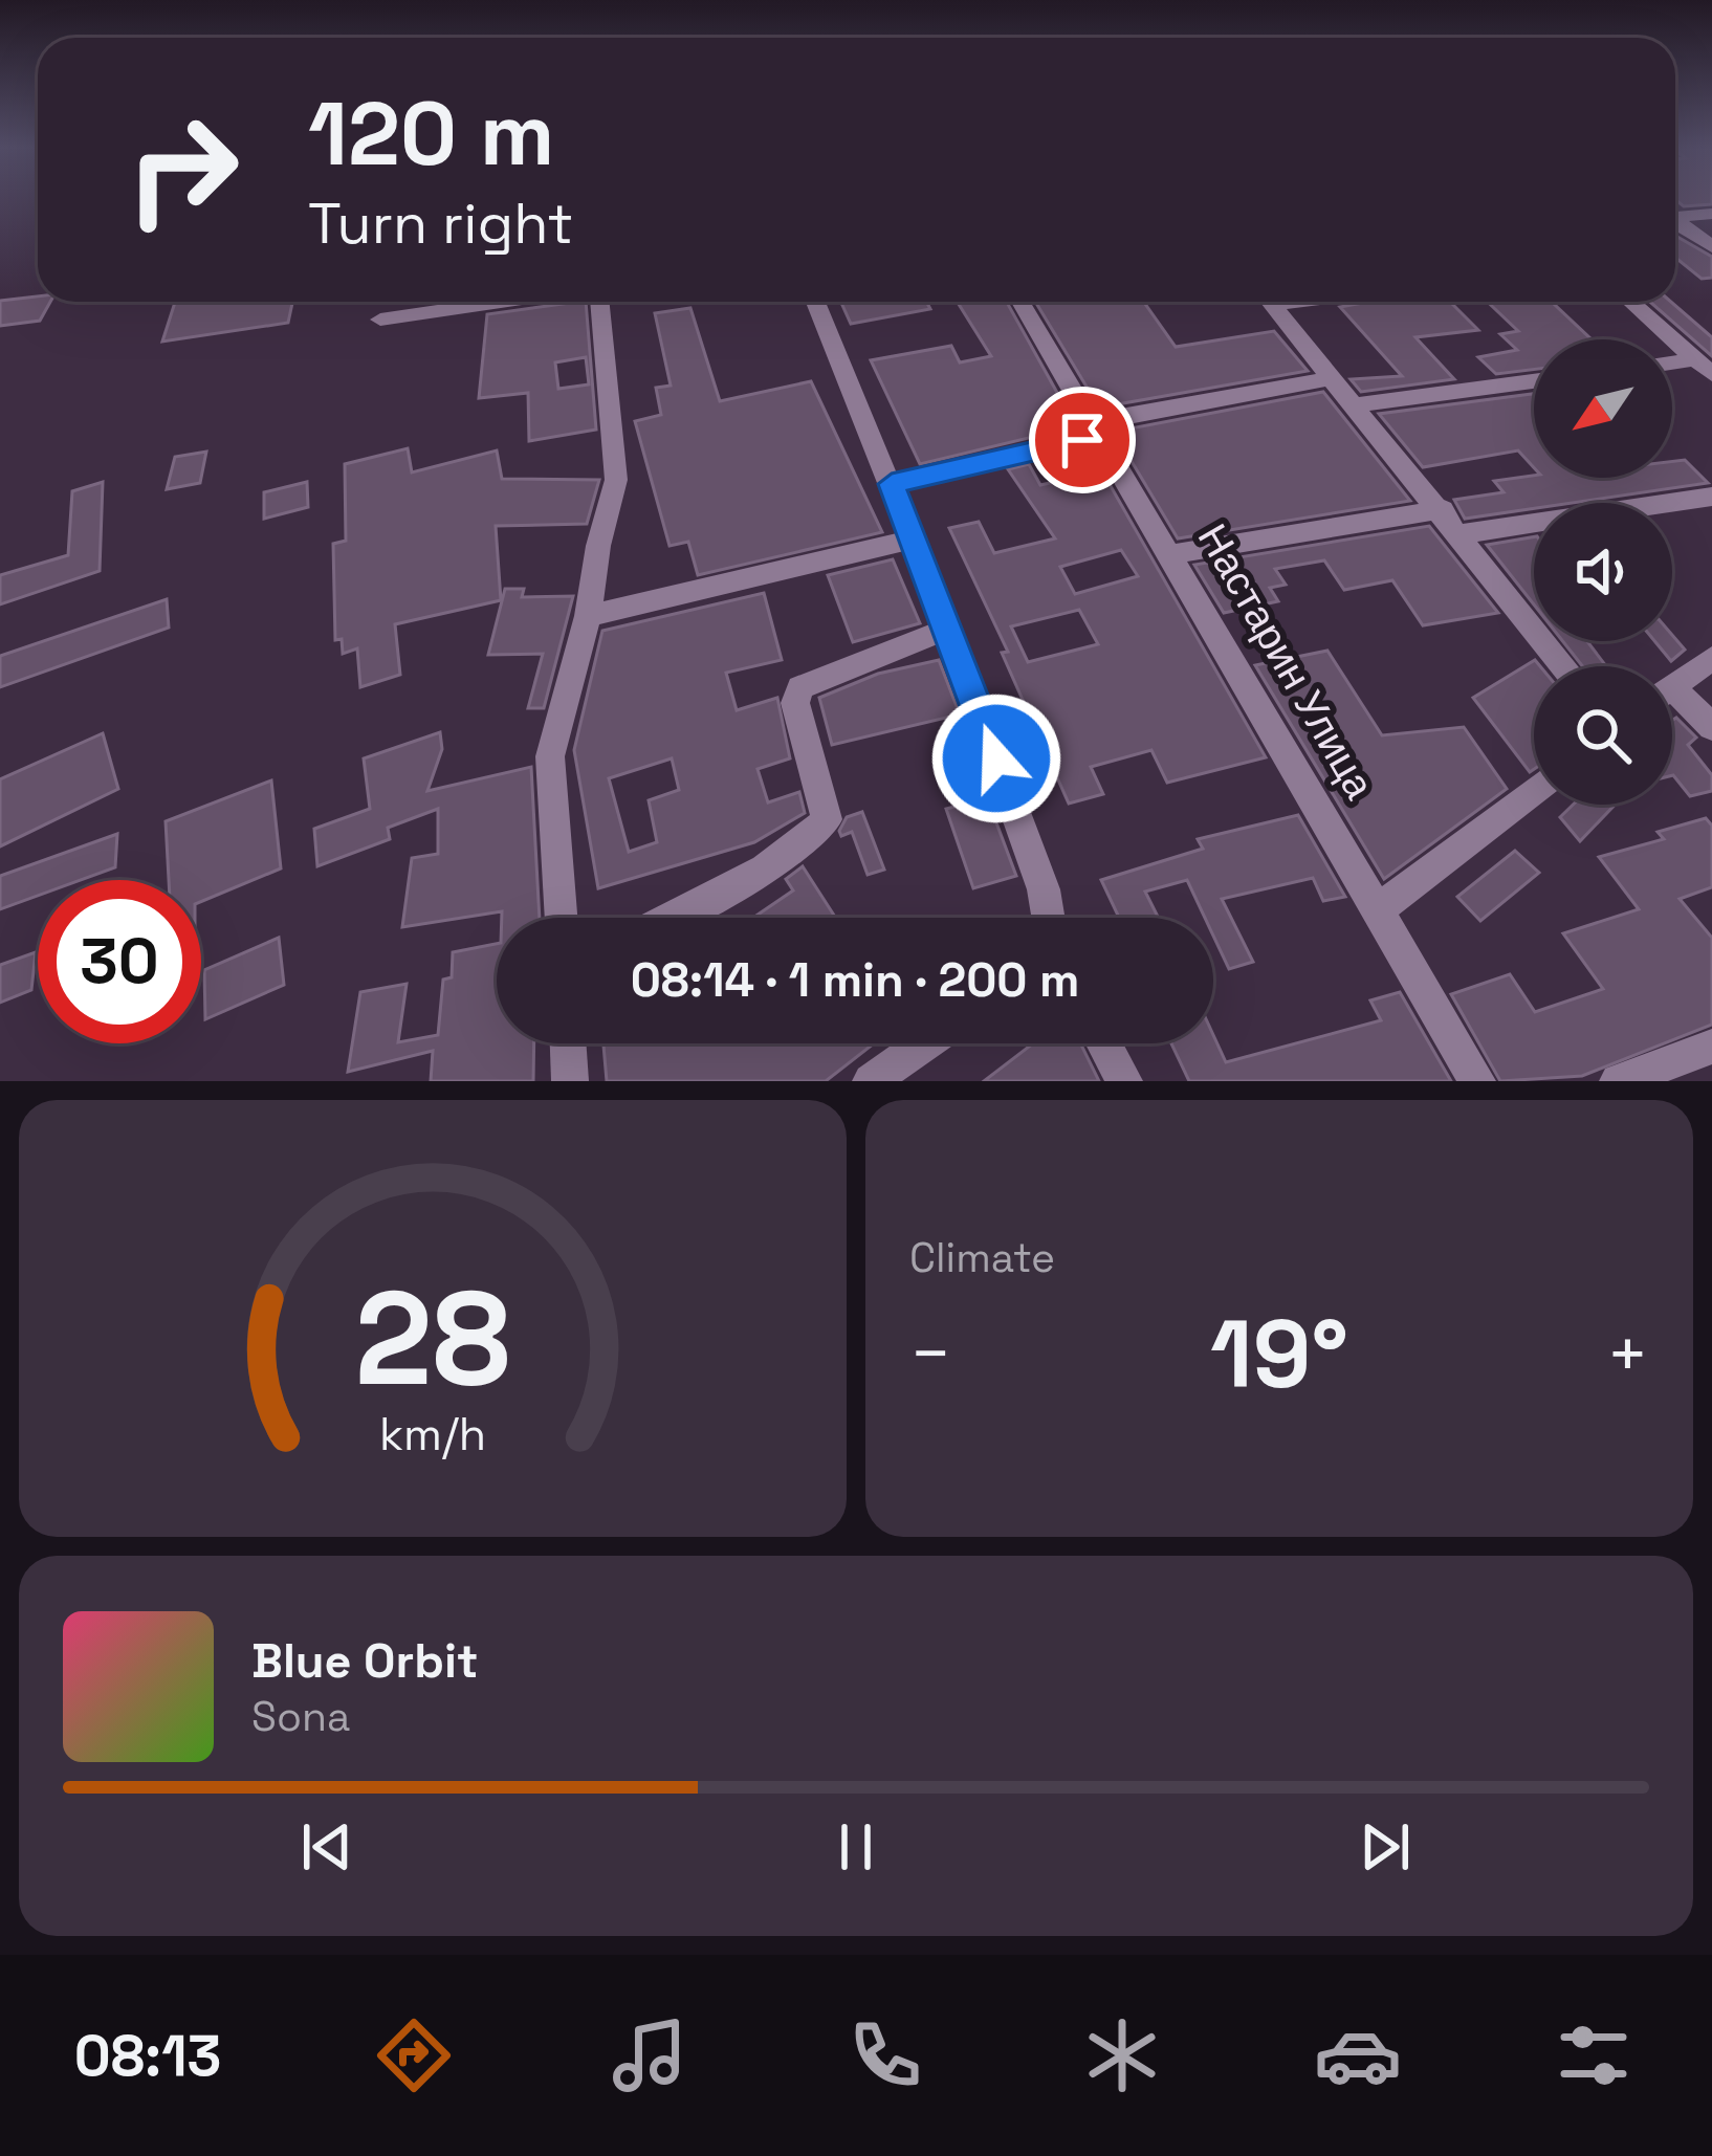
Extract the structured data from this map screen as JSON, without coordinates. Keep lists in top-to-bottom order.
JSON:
{
  "streets": {
    "street": ["Настарин Улица"]
  },
  "north": "bottom left",
  "page": {
    "turn": ["120 m", "Turn right"],
    "limit": "30",
    "trip": "08:14 · 1 min · 200 m",
    "tile": "Climate",
    "heat": ["−", "19°", "+"],
    "song": ["Blue Orbit", "Sona"],
    "tabs": "08:13",
    "gauge": ["28", "km/h"]
  }
}
